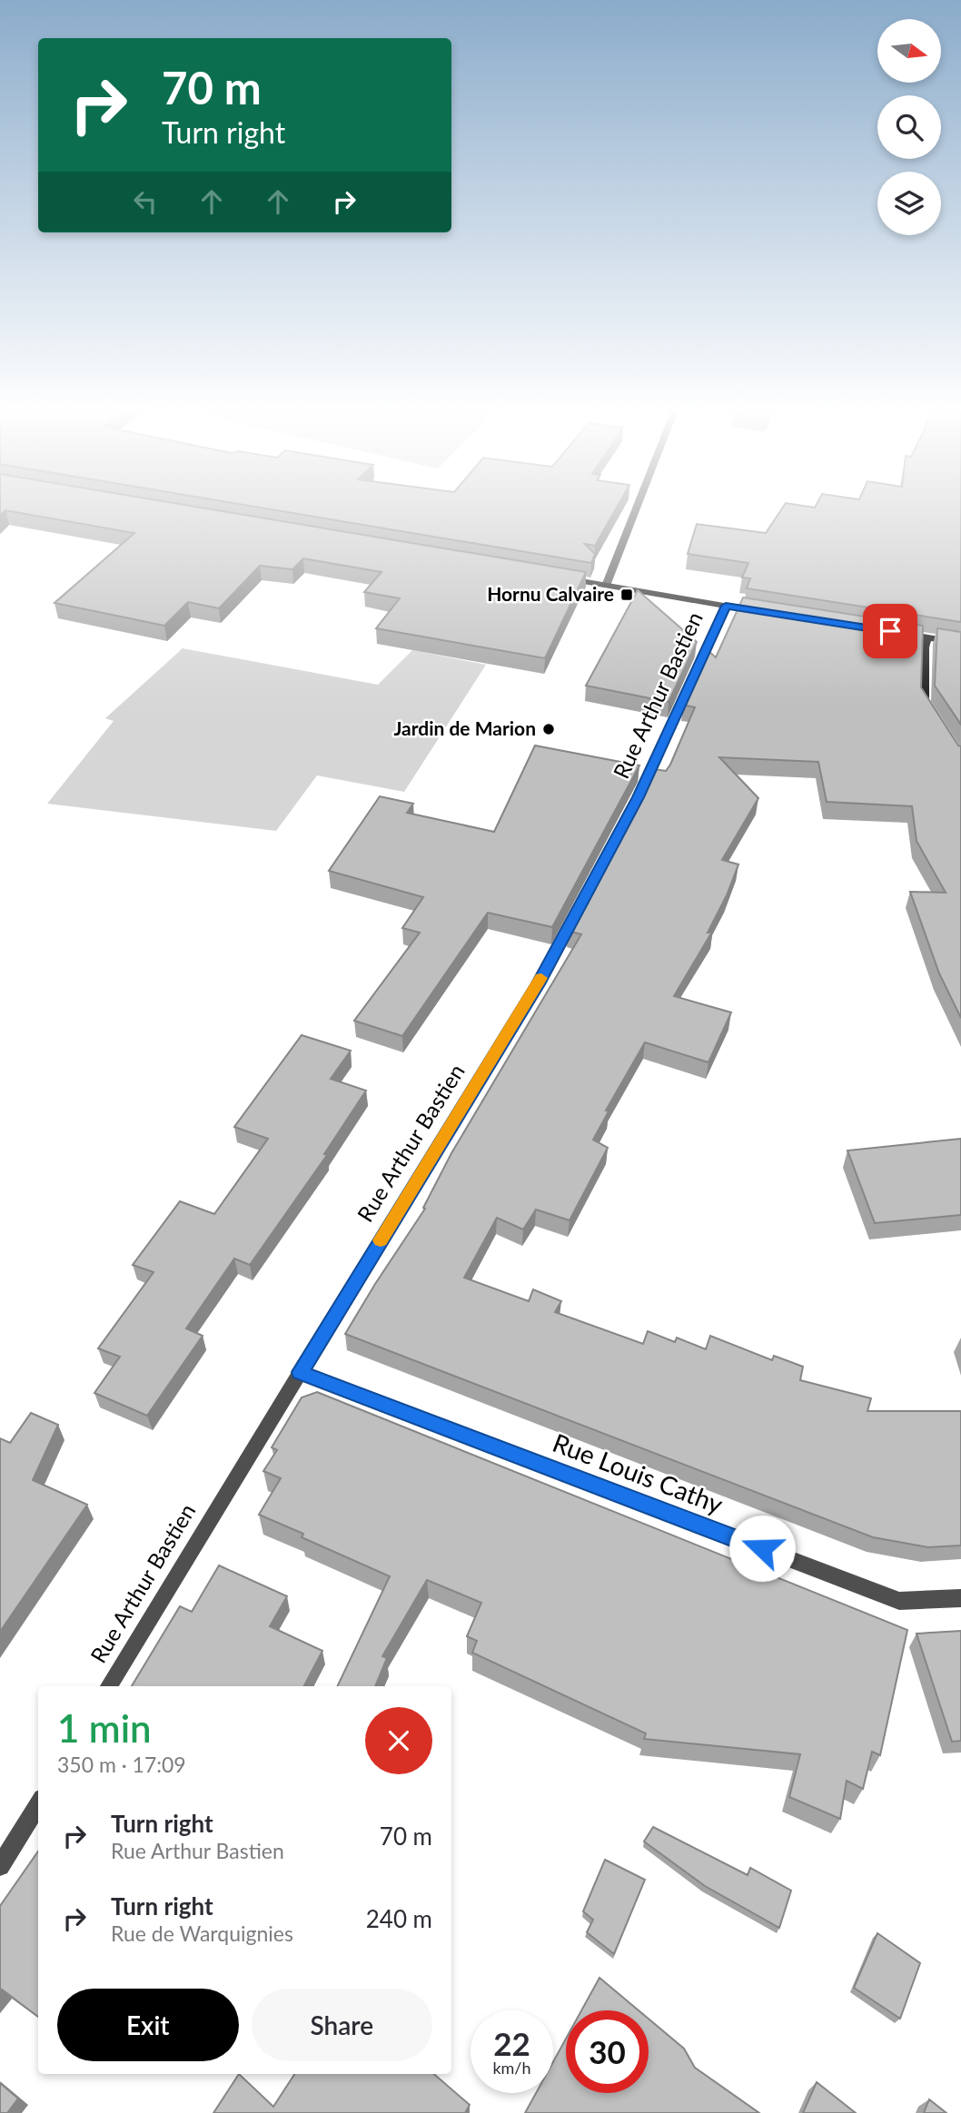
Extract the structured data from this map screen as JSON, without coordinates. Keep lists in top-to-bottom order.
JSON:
{
  "streets": {
    "street": ["Rue Arthur Bastien", "Rue Louis Cathy"]
  },
  "crossings": [
    ["Rue Arthur Bastien", "Rue Louis Cathy"]
  ],
  "places": {
    "transit": ["Hornu Calvaire"],
    "other": ["Jardin de Marion"]
  },
  "north": "right",
  "page": {
    "turn": ["70 m", "Turn right"],
    "heading": ["1 min", "350 m · 17:09"],
    "list": [
      {
        "name": "Turn right",
        "note": "Rue Arthur Bastien",
        "value": "70 m"
      },
      {
        "name": "Turn right",
        "note": "Rue de Warquignies",
        "value": "240 m"
      }
    ],
    "buttons": ["Exit", "Share"],
    "speed": "22 km/h",
    "limit": "30"
  }
}
